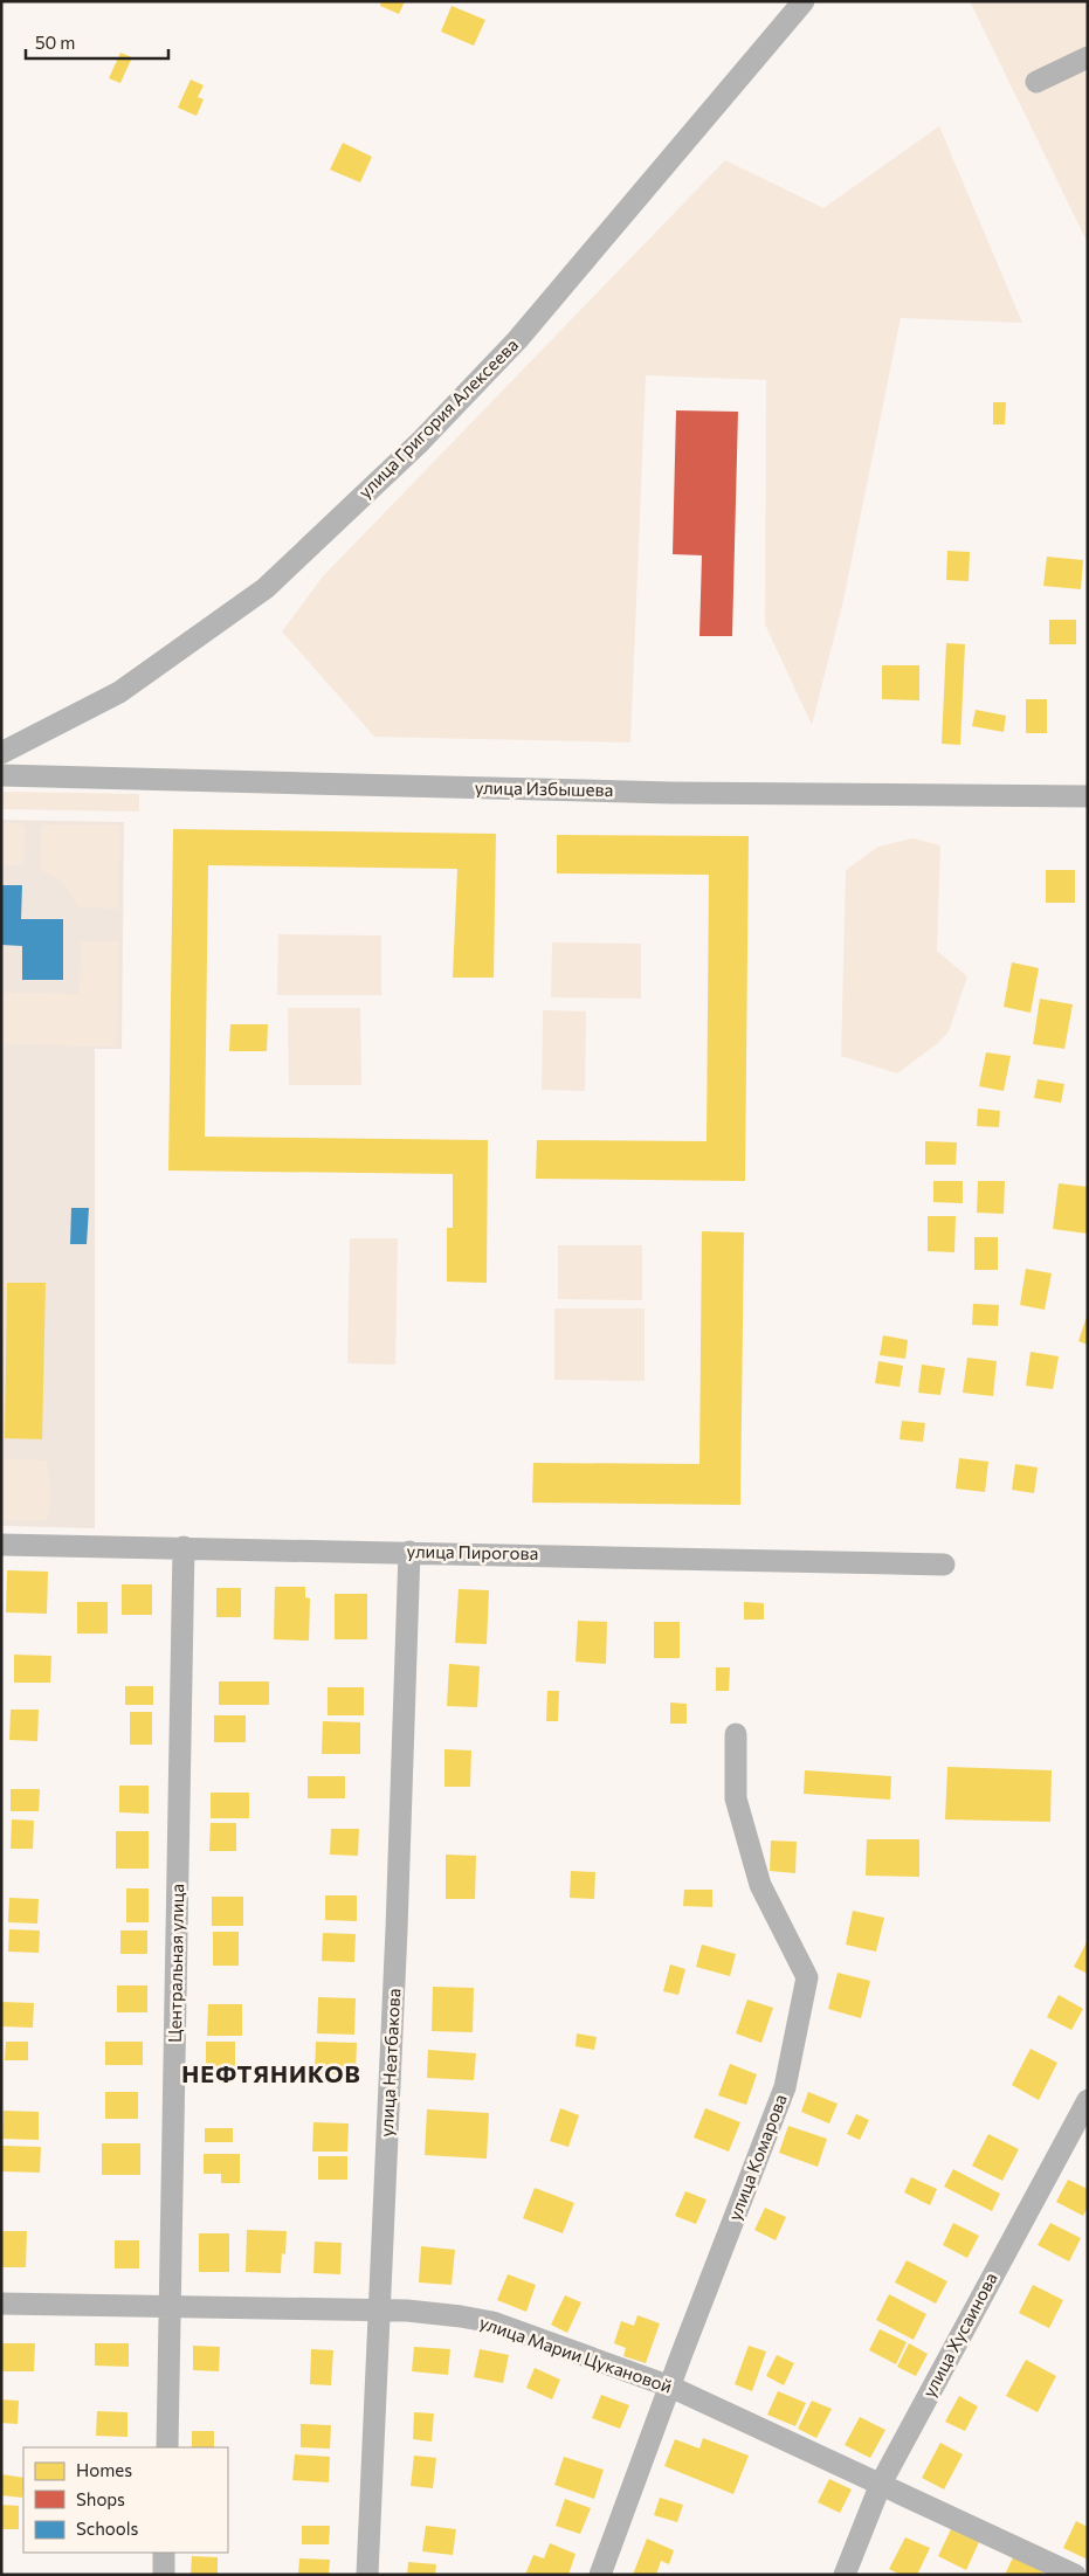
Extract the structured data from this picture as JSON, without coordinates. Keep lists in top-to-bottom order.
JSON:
{
  "streets": {
    "street": [
      "улица Григория Алексеева",
      "улица Избышева",
      "улица Пирогова",
      "Центральная улица",
      "улица Неатбакова",
      "улица Комарова",
      "улица Хусаинова",
      "улица Марии Цукановой"
    ]
  },
  "crossings": [
    ["улица Пирогова", "Центральная улица"],
    ["улица Пирогова", "улица Неатбакова"],
    ["Центральная улица", "улица Марии Цукановой"],
    ["улица Неатбакова", "улица Марии Цукановой"],
    ["улица Комарова", "улица Марии Цукановой"],
    ["улица Хусаинова", "улица Марии Цукановой"]
  ],
  "districts": ["НЕФТЯНИКОВ"],
  "legend": ["Homes", "Shops", "Schools"],
  "scale_bar": "50 m"
}
